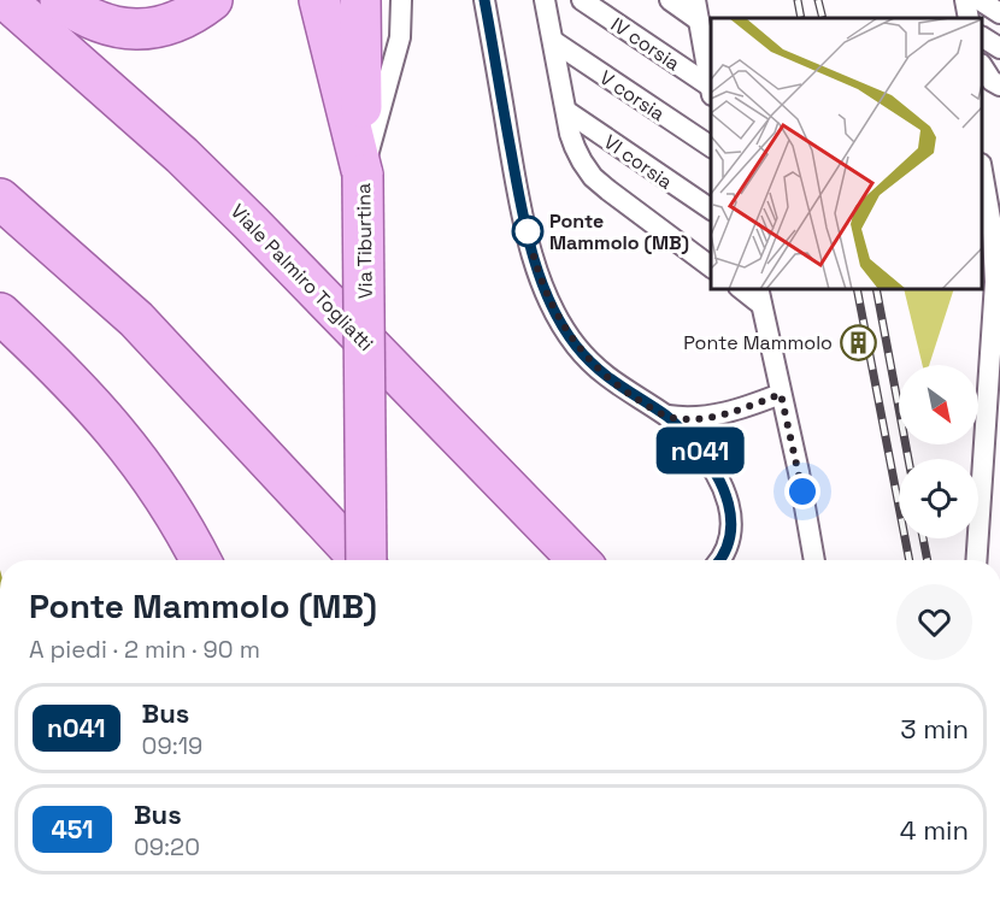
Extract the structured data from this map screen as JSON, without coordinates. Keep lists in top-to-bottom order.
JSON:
{
  "streets": {
    "main road": ["Via Tiburtina", "Viale Palmiro Togliatti"],
    "lane": ["IV corsia", "V corsia", "VI corsia"]
  },
  "places": {
    "other": ["Ponte Mammolo (MB)"],
    "building": ["Ponte Mammolo"]
  },
  "lines": ["bus line n041"],
  "north": "bottom right",
  "page": {
    "on_map": "n041",
    "heading": ["Ponte Mammolo (MB)", "A piedi · 2 min · 90 m"],
    "list": [
      {
        "mark": "n041",
        "name": "Bus",
        "note": "09:19",
        "value": "3 min"
      },
      {
        "mark": "451",
        "name": "Bus",
        "note": "09:20",
        "value": "4 min"
      }
    ]
  }
}
